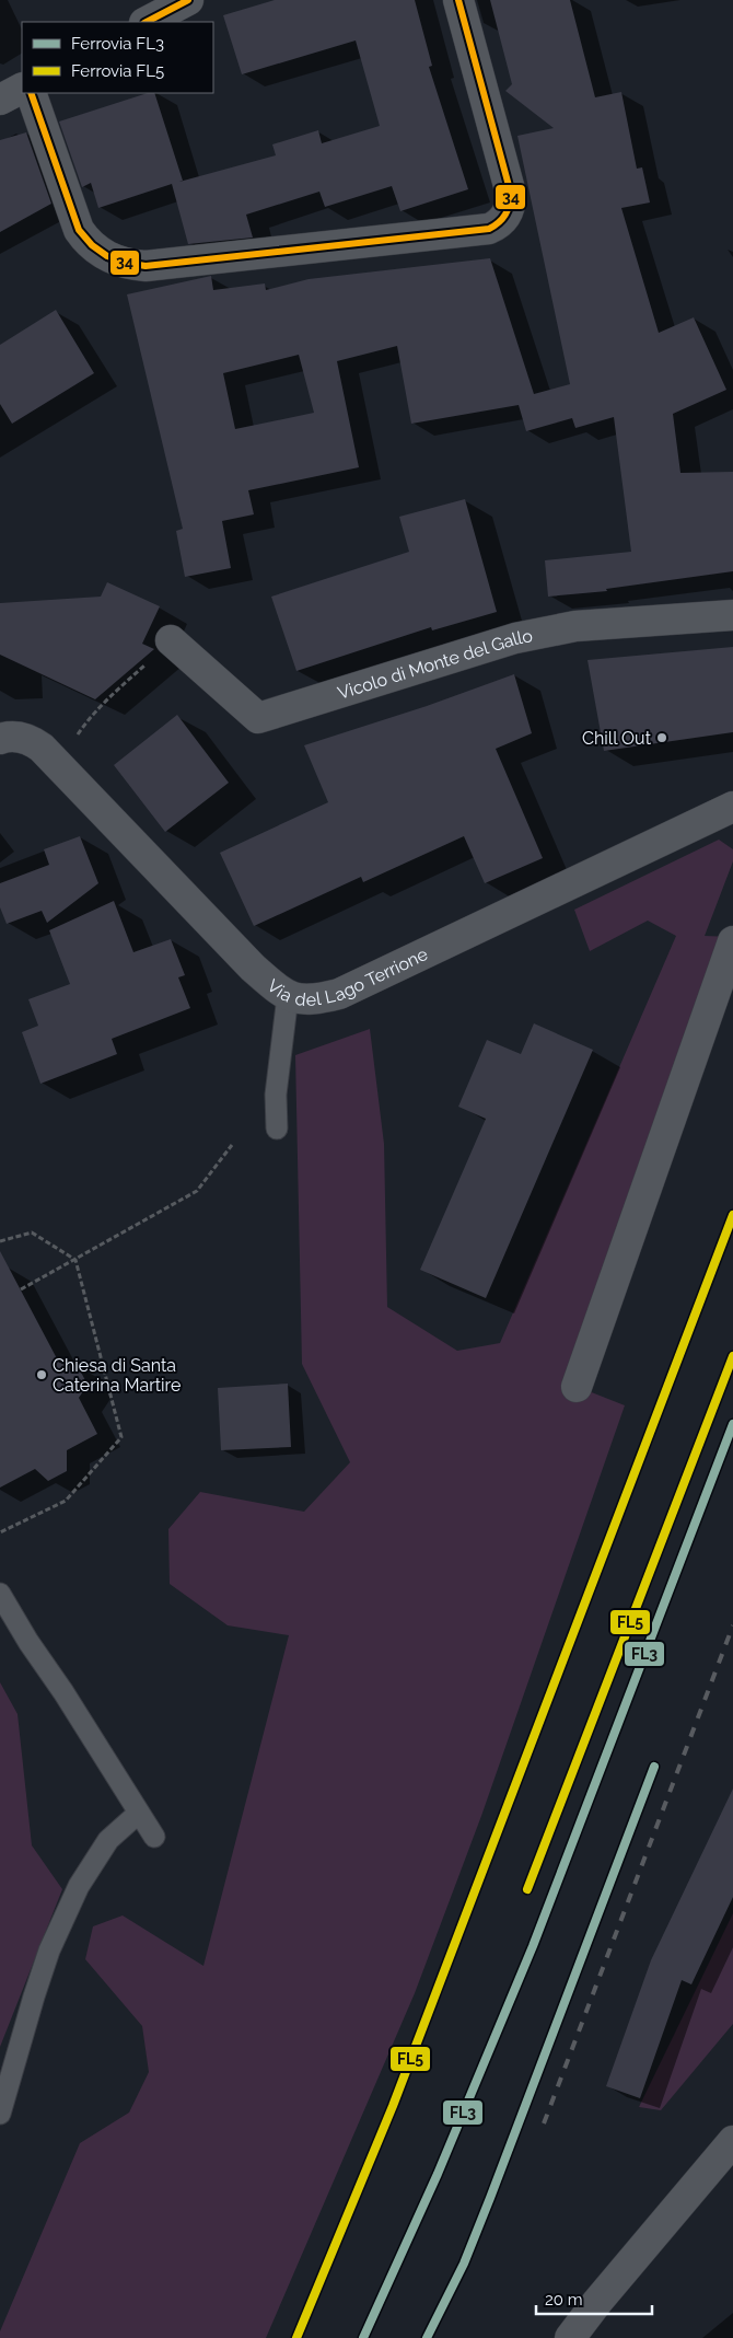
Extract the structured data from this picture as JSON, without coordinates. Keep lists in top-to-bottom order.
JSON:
{
  "streets": {
    "street": ["Vicolo di Monte del Gallo", "Via del Lago Terrione"]
  },
  "places": ["Chill Out", "Chiesa di Santa Caterina Martire"],
  "lines": ["transit line 34", "rail line FL5", "rail line FL3"],
  "legend": ["Ferrovia FL3", "Ferrovia FL5"],
  "scale_bar": "20 m"
}
